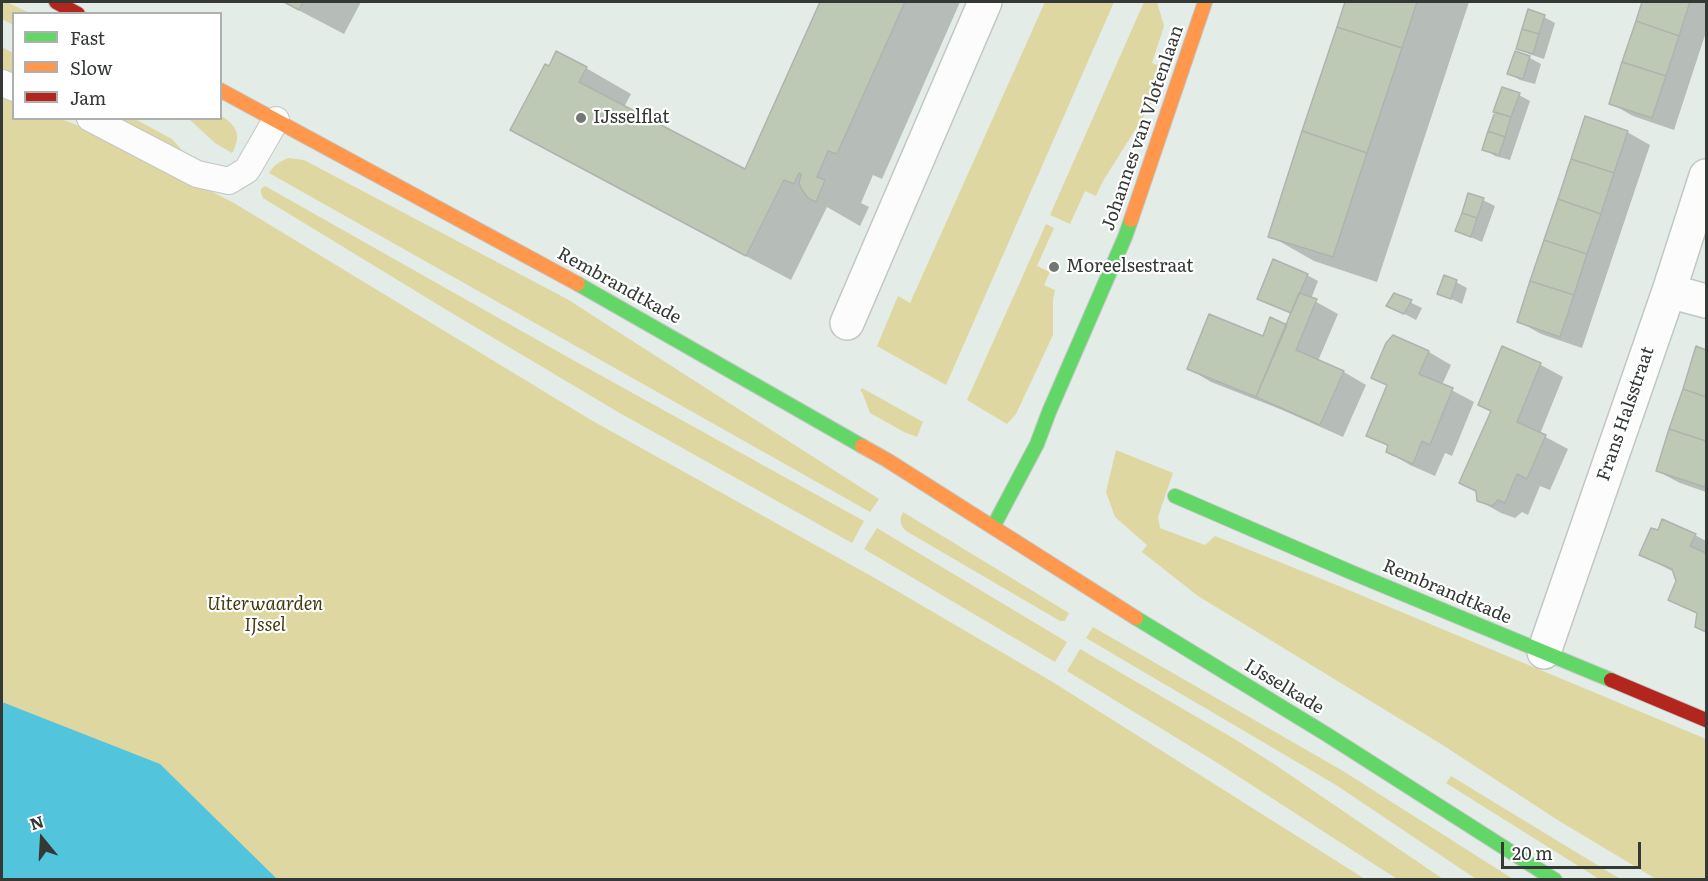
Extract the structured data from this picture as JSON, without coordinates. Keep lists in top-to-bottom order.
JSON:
{
  "streets": {
    "street": [
      "Johannes van Vlotenlaan",
      "Rembrandtkade",
      "Frans Halsstraat",
      "IJsselkade"
    ]
  },
  "crossings": [
    ["Johannes van Vlotenlaan", "Rembrandtkade"],
    ["Johannes van Vlotenlaan", "IJsselkade"],
    ["Rembrandtkade", "Frans Halsstraat"],
    ["Rembrandtkade", "IJsselkade"]
  ],
  "parks": ["Uiterwaarden IJssel"],
  "places": ["IJsselflat", "Moreelsestraat"],
  "legend": ["Fast", "Slow", "Jam"],
  "scale_bar": "20 m",
  "north": "top"
}
